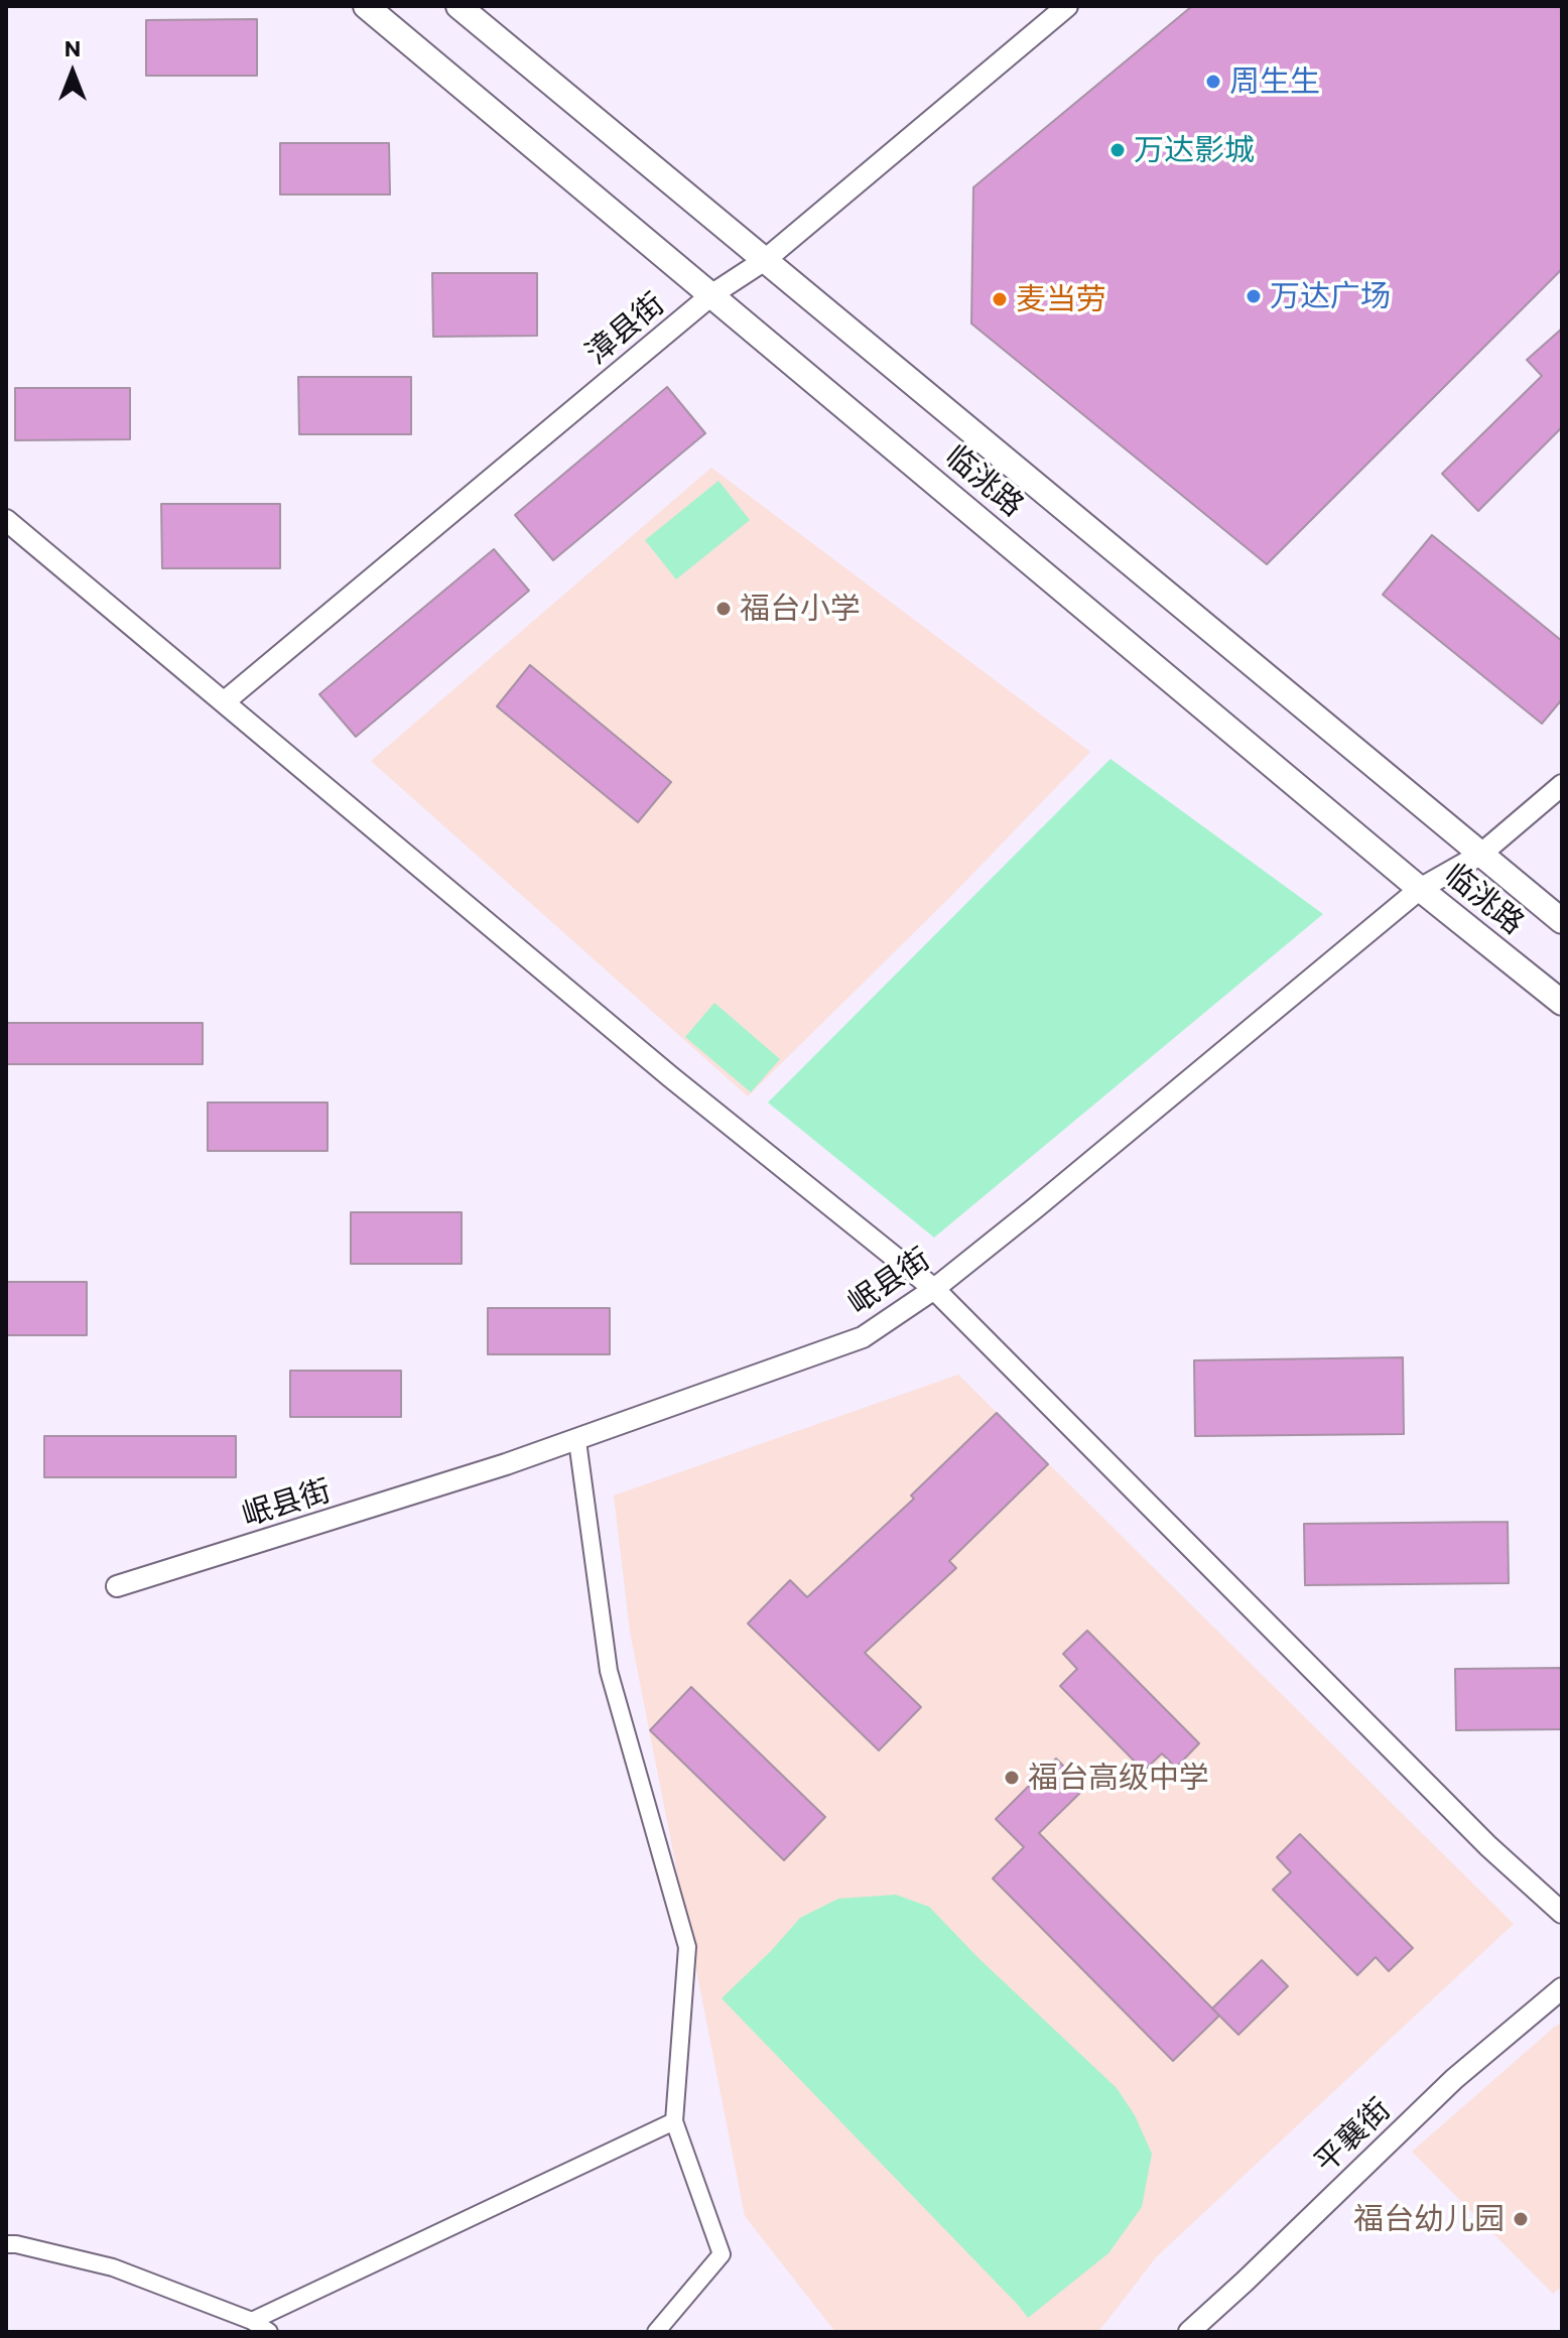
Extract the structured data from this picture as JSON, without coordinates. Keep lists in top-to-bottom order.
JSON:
{
  "streets": {
    "main road": ["临洮路"],
    "street": ["漳县街", "岷县街", "平襄街"]
  },
  "crossings": [
    ["漳县街", "临洮路"],
    ["临洮路", "岷县街"]
  ],
  "places": [
    "周生生",
    "万达影城",
    "万达广场",
    "麦当劳",
    "福台小学",
    "福台高级中学",
    "福台幼儿园"
  ],
  "north": "top"
}
